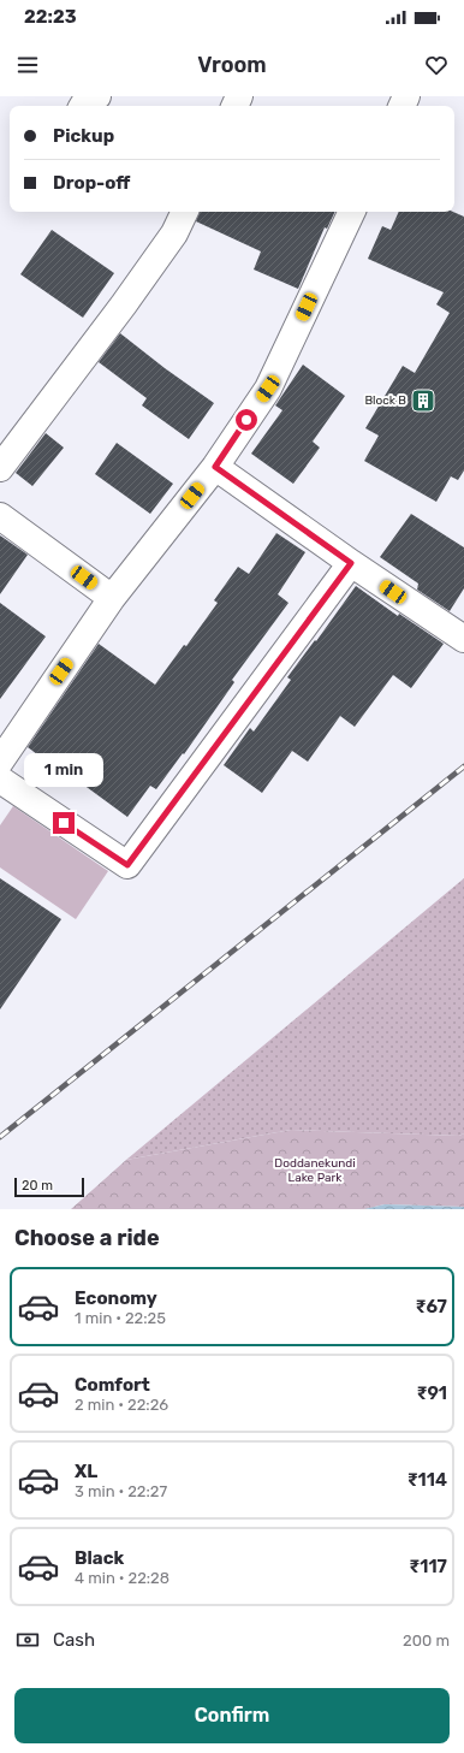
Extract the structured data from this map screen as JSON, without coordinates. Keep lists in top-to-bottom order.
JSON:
{
  "parks": ["Doddanekundi Lake Park"],
  "places": {
    "building": ["Block B"]
  },
  "scale_bar": "20 m",
  "page": {
    "status": "22:23",
    "header": "Vroom",
    "banner": ["Pickup", "Drop-off"],
    "bubble": "1 min",
    "scale": "20 m",
    "heading": "Choose a ride",
    "list": [
      {
        "name": "Economy",
        "note": "1 min · 22:25",
        "value": "₹67"
      },
      {
        "name": "Comfort",
        "note": "2 min · 22:26",
        "value": "₹91"
      },
      {
        "name": "XL",
        "note": "3 min · 22:27",
        "value": "₹114"
      },
      {
        "name": "Black",
        "note": "4 min · 22:28",
        "value": "₹117"
      }
    ],
    "pay": ["Cash", "200 m"],
    "buttons": "Confirm"
  }
}
